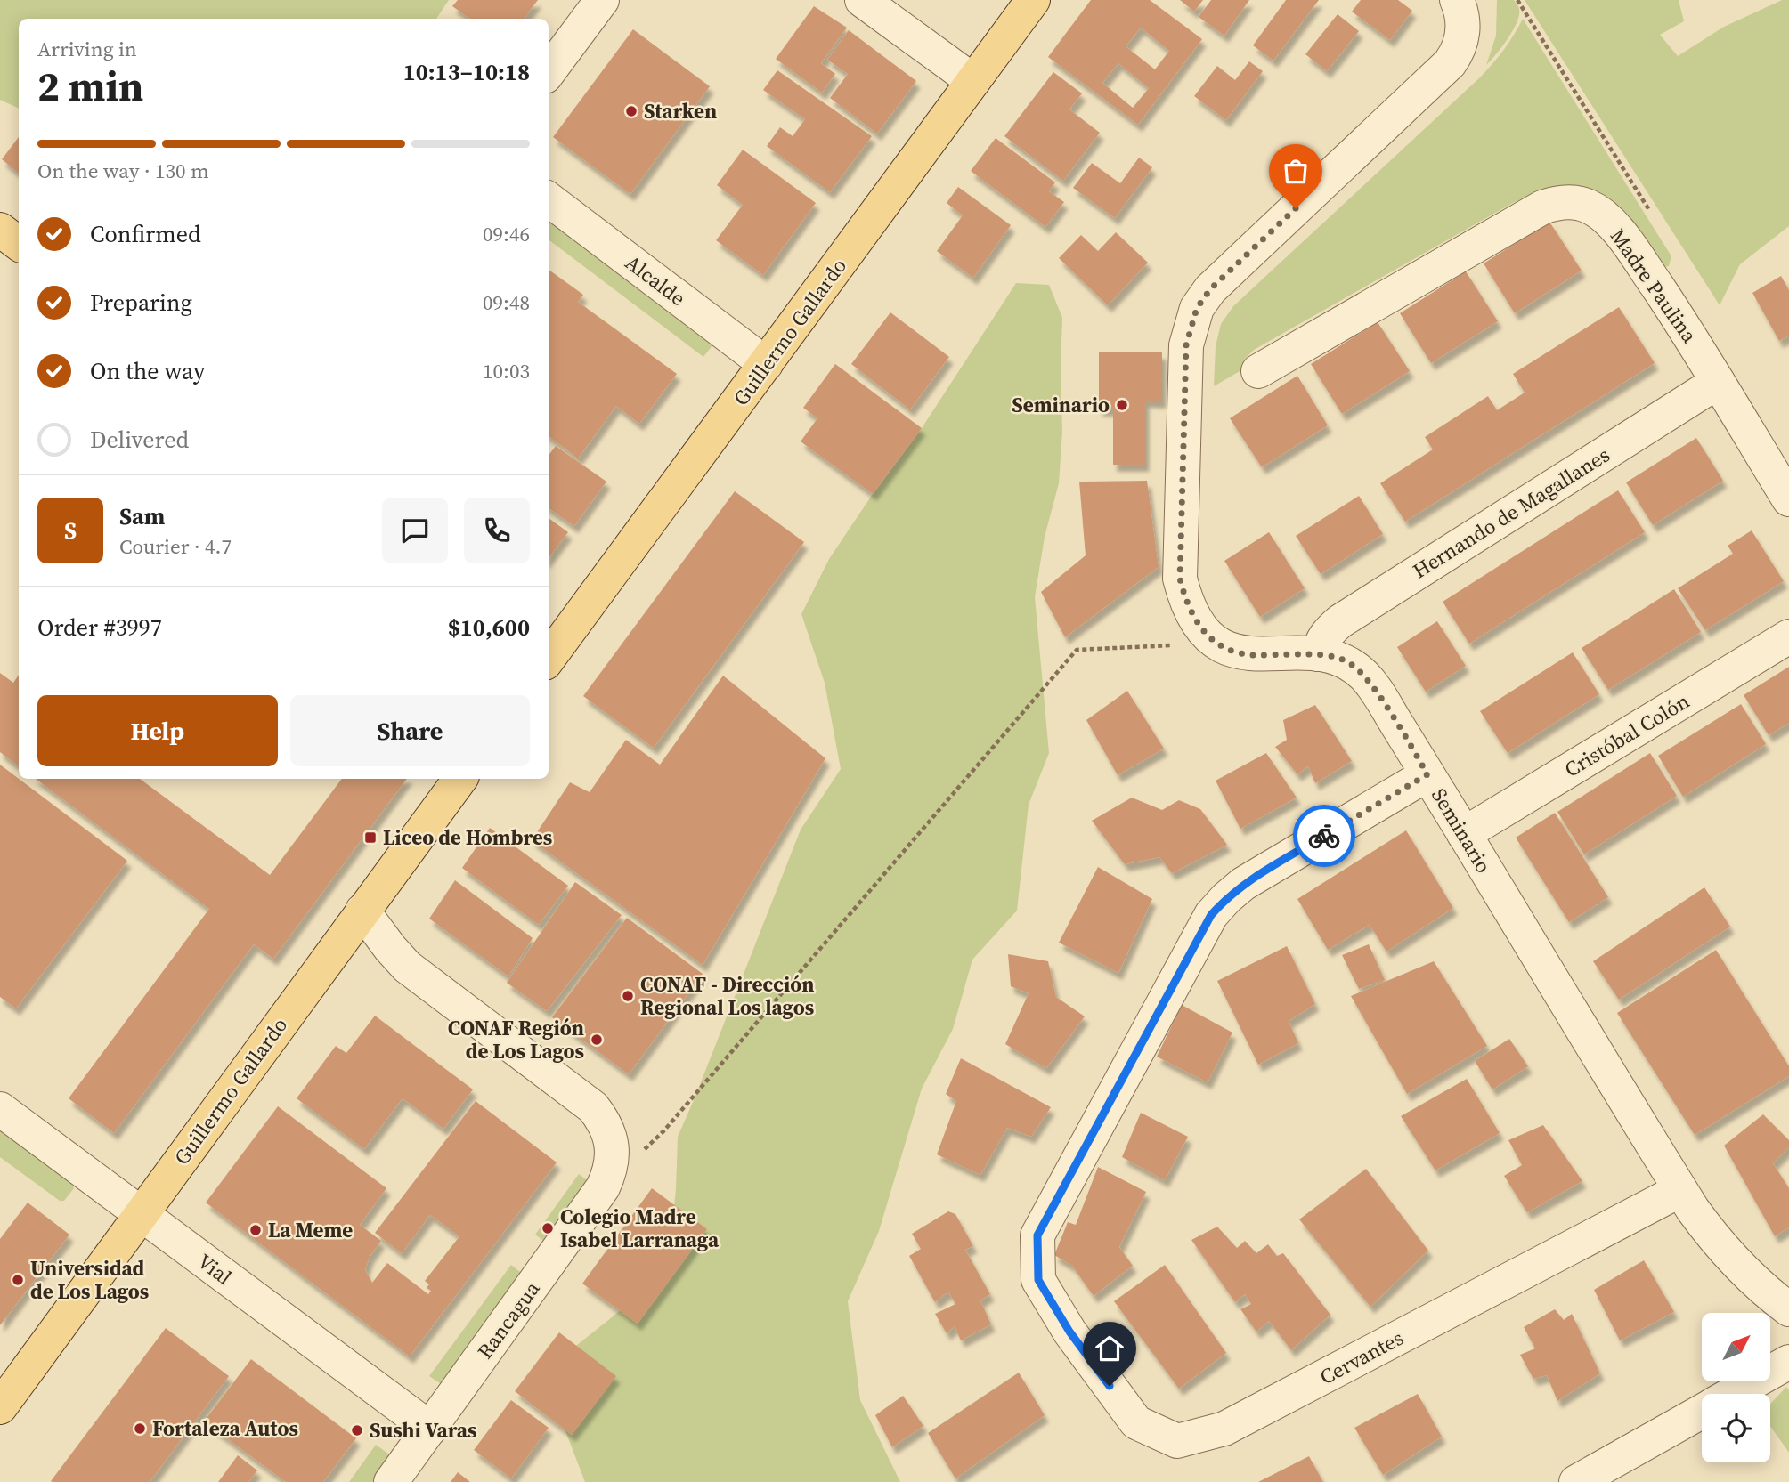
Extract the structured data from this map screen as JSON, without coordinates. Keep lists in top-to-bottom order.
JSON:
{
  "streets": {
    "main road": ["Guillermo Gallardo"],
    "street": [
      "Alcalde",
      "Madre Paulina",
      "Hernando de Magallanes",
      "Cristóbal Colón",
      "Seminario",
      "Vial",
      "Rancagua",
      "Cervantes"
    ]
  },
  "crossings": [
    ["Alcalde", "Guillermo Gallardo"],
    ["Madre Paulina", "Hernando de Magallanes"],
    ["Guillermo Gallardo", "Vial"],
    ["Hernando de Magallanes", "Seminario"],
    ["Cristóbal Colón", "Seminario"],
    ["Seminario", "Cervantes"],
    ["Vial", "Rancagua"]
  ],
  "places": {
    "other": [
      "Starken",
      "Seminario",
      "CONAF - Dirección Regional Los lagos",
      "CONAF Región de Los Lagos",
      "Colegio Madre Isabel Larranaga",
      "La Meme",
      "Universidad de Los Lagos",
      "Fortaleza Autos",
      "Sushi Varas"
    ],
    "transit": ["Liceo de Hombres"]
  },
  "north": "top right",
  "page": {
    "heading": ["2 min", "Arriving in", "10:13–10:18"],
    "panel": [
      "Sam",
      "Courier · 4.7",
      "Order #3997",
      "$10,600"
    ],
    "bar": "On the way · 130 m",
    "list": [
      ["Confirmed", "09:46"],
      ["Preparing", "09:48"],
      ["On the way", "10:03"],
      "Delivered"
    ],
    "round": "S",
    "buttons": ["Help", "Share"]
  }
}
